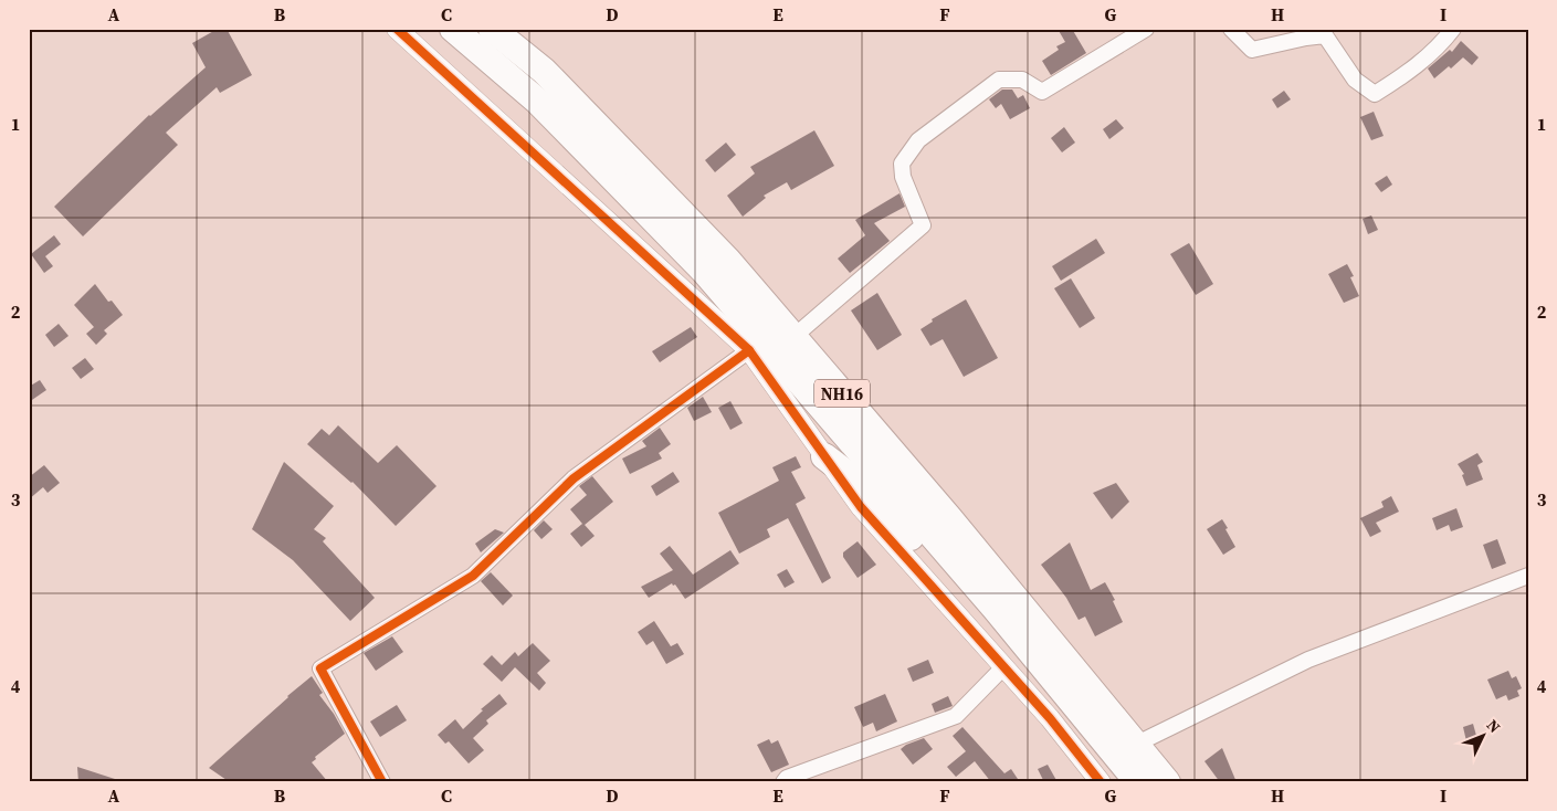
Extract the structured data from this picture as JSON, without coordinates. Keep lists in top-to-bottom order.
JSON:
{
  "streets": {
    "highway": ["NH16"]
  },
  "north": "top right",
  "grid": {
    "columns": [
      "A",
      "B",
      "C",
      "D",
      "E",
      "F",
      "G",
      "H",
      "I"
    ],
    "rows": [
      "1",
      "2",
      "3",
      "4"
    ]
  }
}
